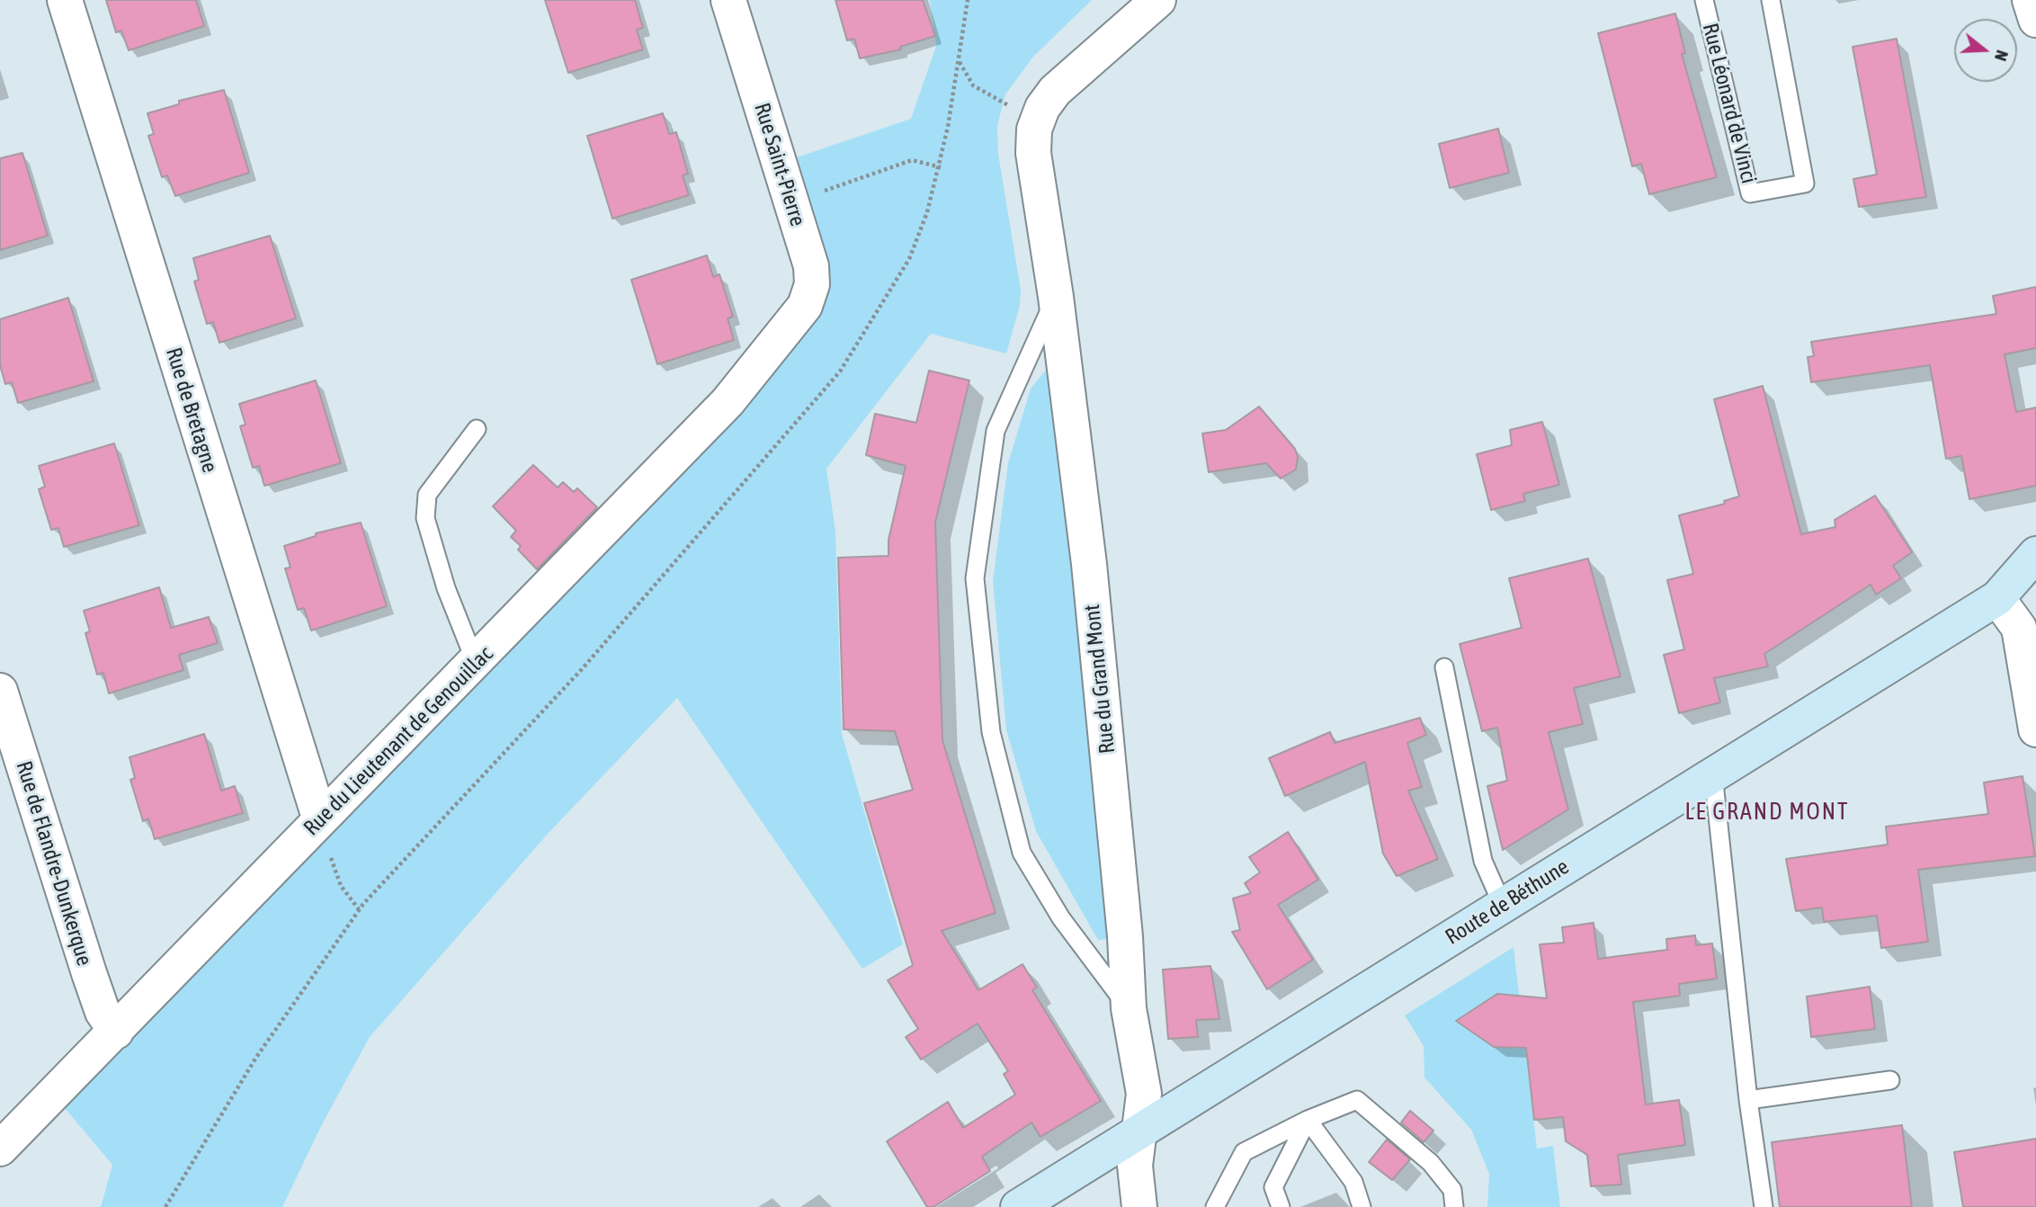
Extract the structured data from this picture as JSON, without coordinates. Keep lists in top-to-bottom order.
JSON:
{
  "streets": {
    "main road": ["Route de Béthune"],
    "street": [
      "Rue Saint-Pierre",
      "Rue de Bretagne",
      "Rue du Grand Mont",
      "Rue du Lieutenant de Genouillac",
      "Rue de Flandre-Dunkerque"
    ],
    "lane": ["Rue Léonard de Vinci"]
  },
  "crossings": [
    ["Rue Saint-Pierre", "Rue du Lieutenant de Genouillac"],
    ["Rue de Bretagne", "Rue du Lieutenant de Genouillac"],
    ["Rue du Grand Mont", "Route de Béthune"],
    ["Rue du Lieutenant de Genouillac", "Rue de Flandre-Dunkerque"]
  ],
  "districts": ["LE GRAND MONT"],
  "north": "right"
}
